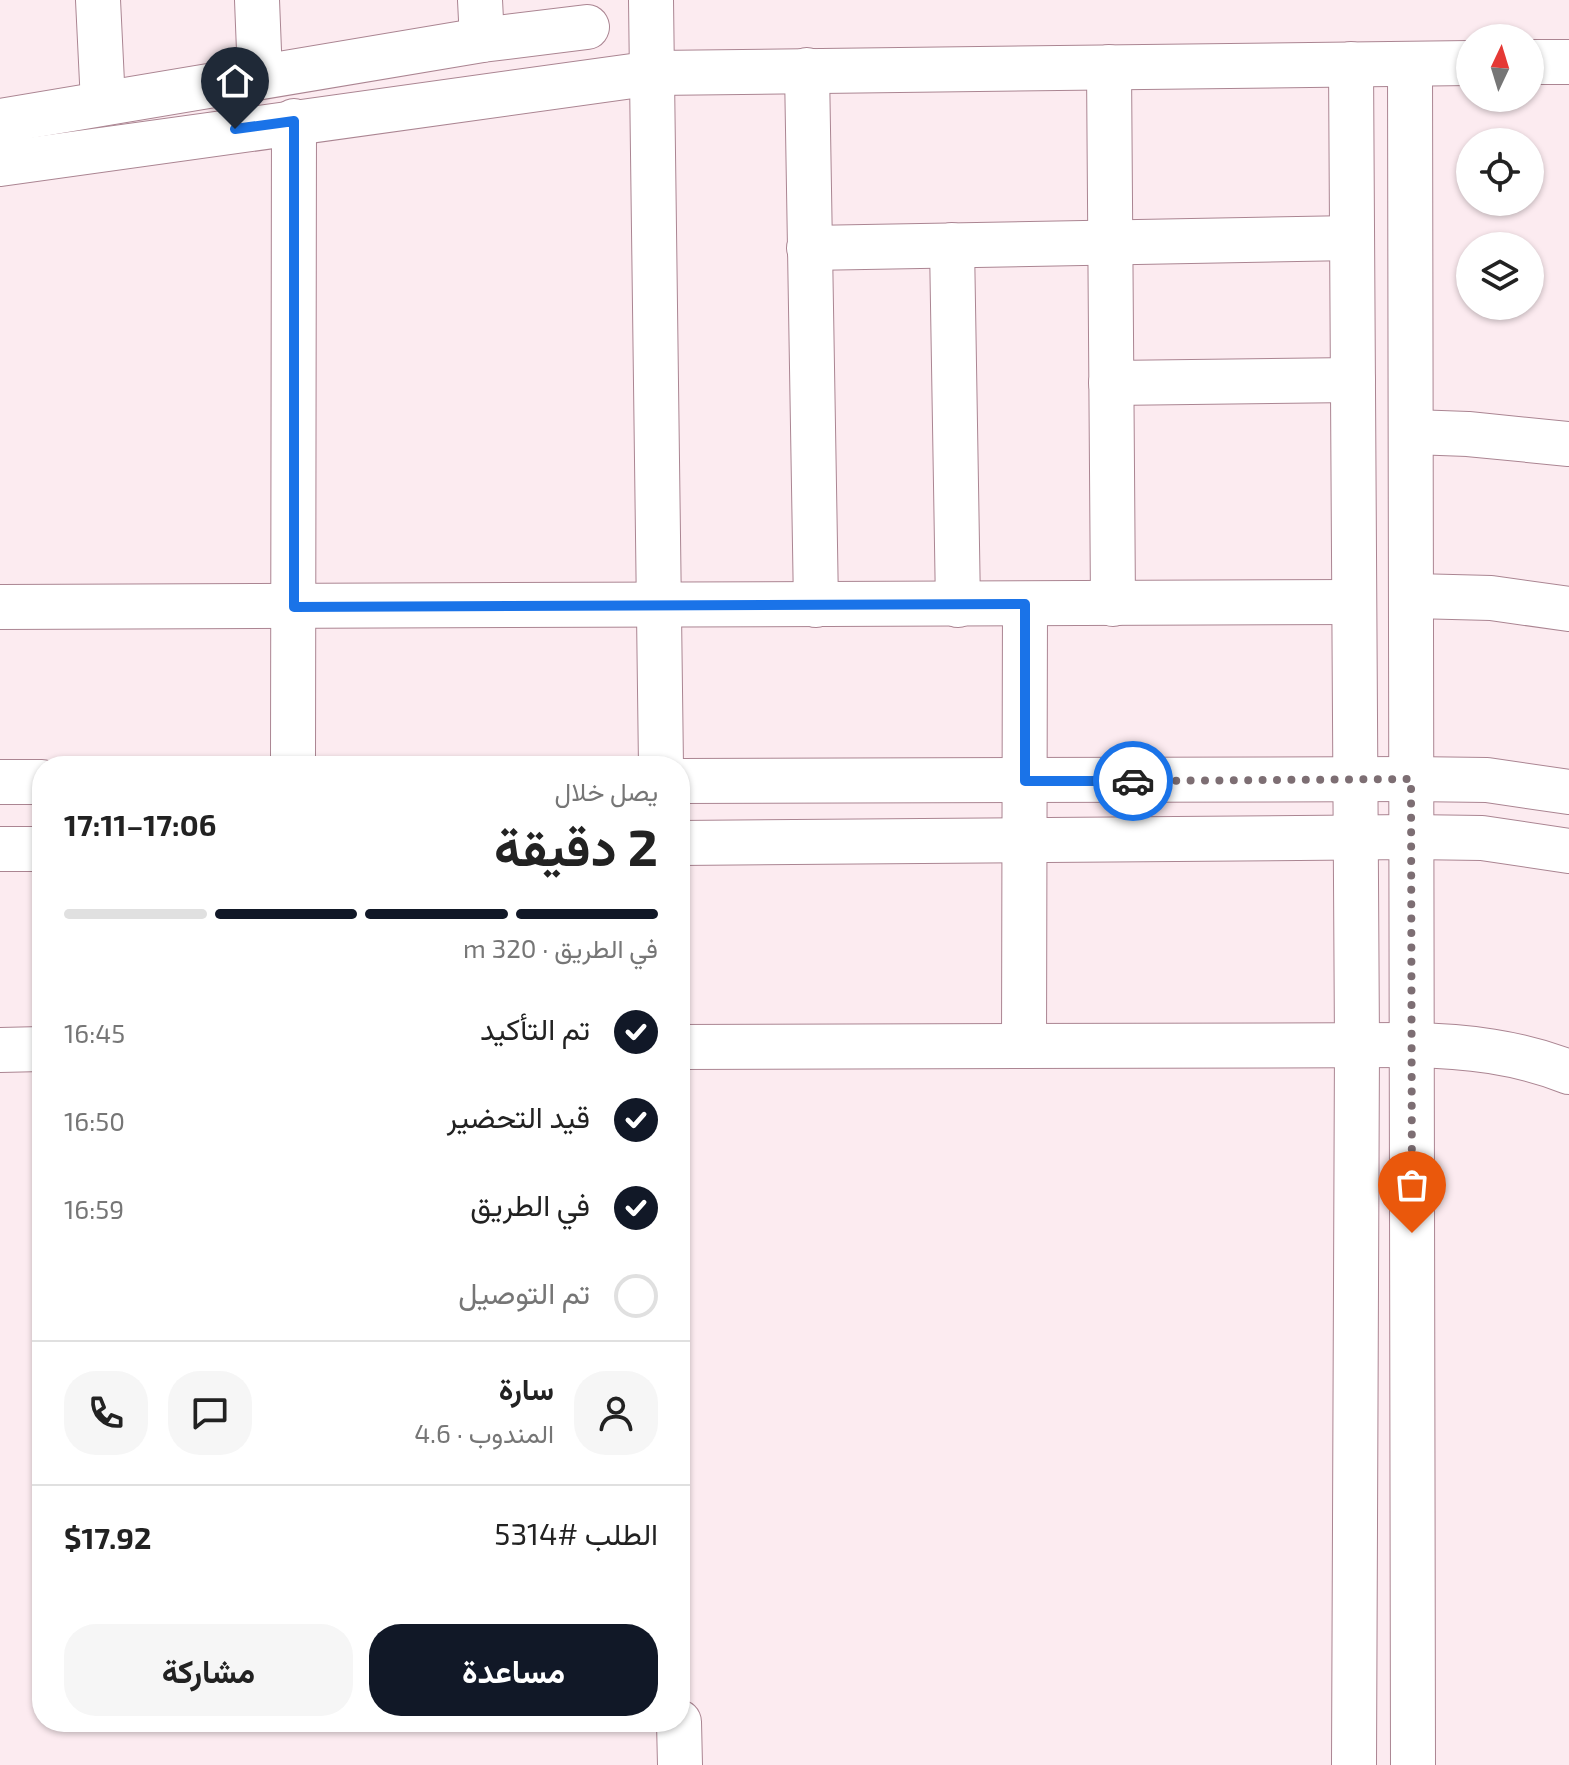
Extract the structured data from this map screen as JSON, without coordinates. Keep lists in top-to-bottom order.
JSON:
{
  "north": "top",
  "page": {
    "heading": ["2 دقيقة", "يصل خلال", "17:06–17:11"],
    "panel": [
      "سارة",
      "المندوب · 4.6",
      "الطلب #5314",
      "$17.92"
    ],
    "bar": "في الطريق · 320 m",
    "list": [
      ["تم التأكيد", "16:45"],
      ["قيد التحضير", "16:50"],
      ["في الطريق", "16:59"],
      "تم التوصيل"
    ],
    "buttons": ["مساعدة", "مشاركة"]
  }
}
